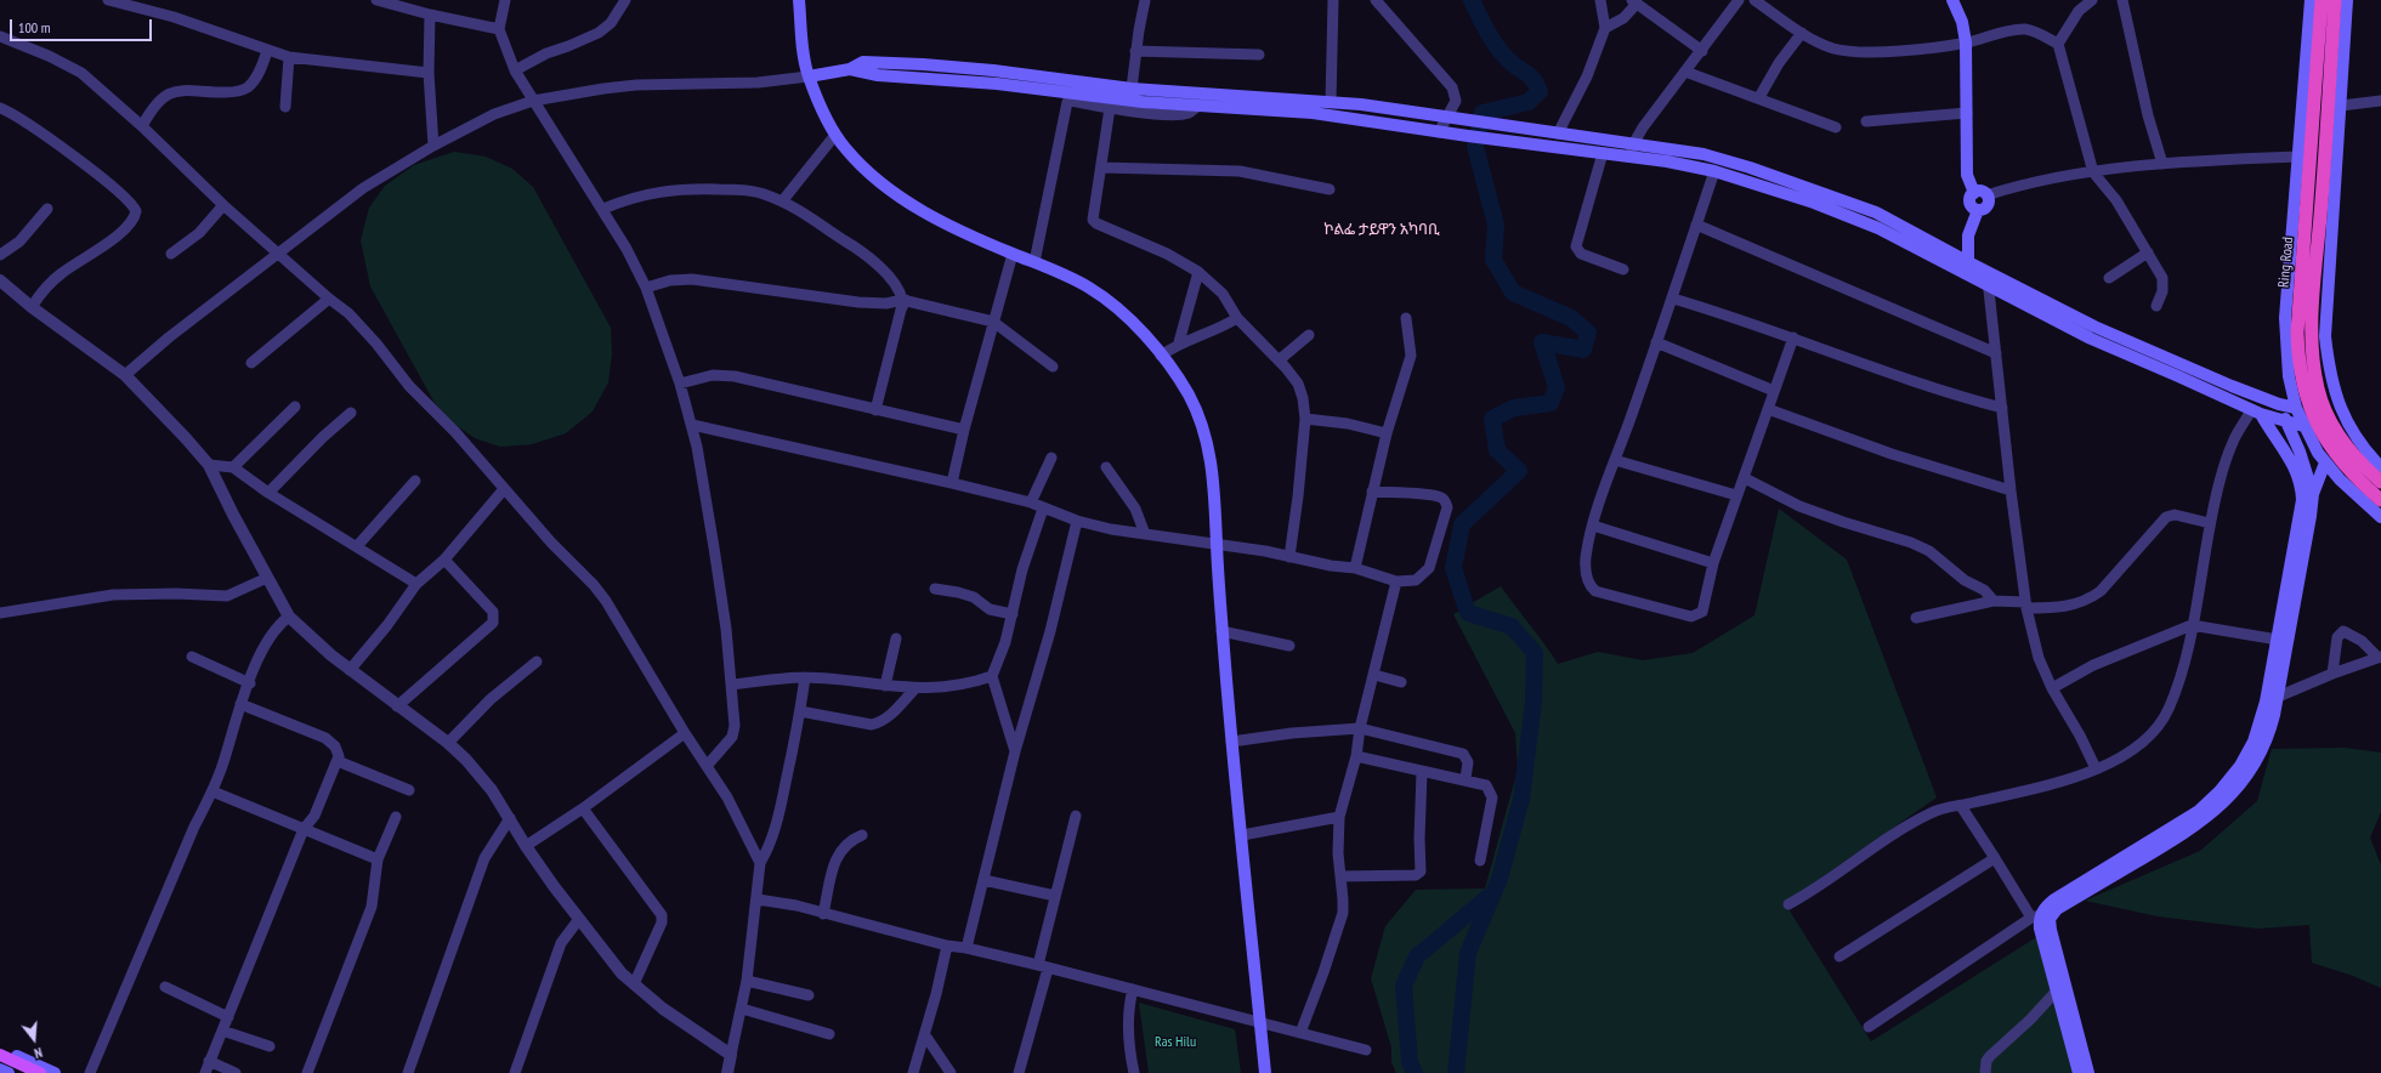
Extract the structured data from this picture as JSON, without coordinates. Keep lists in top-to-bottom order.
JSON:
{
  "streets": {
    "highway": ["Ring Road"]
  },
  "districts": ["ኮልፌ ታይዋን አካባቢ"],
  "parks": ["Ras Hilu"],
  "scale_bar": "100 m",
  "north": "bottom"
}
